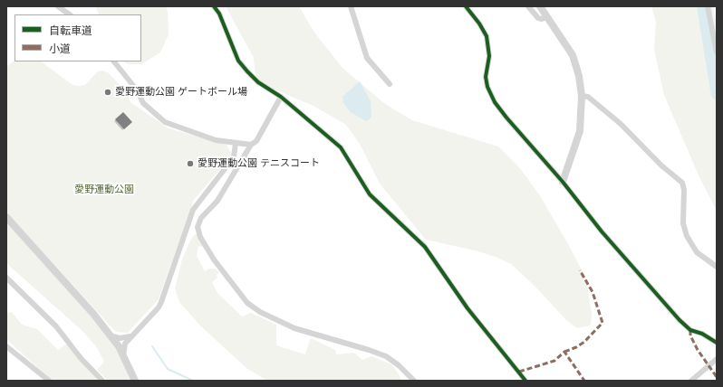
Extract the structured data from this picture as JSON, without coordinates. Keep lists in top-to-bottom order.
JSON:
{
  "parks": ["愛野運動公園"],
  "places": ["愛野運動公園 ゲートボール場", "愛野運動公園 テニスコート"],
  "legend": ["自転車道", "小道"]
}
